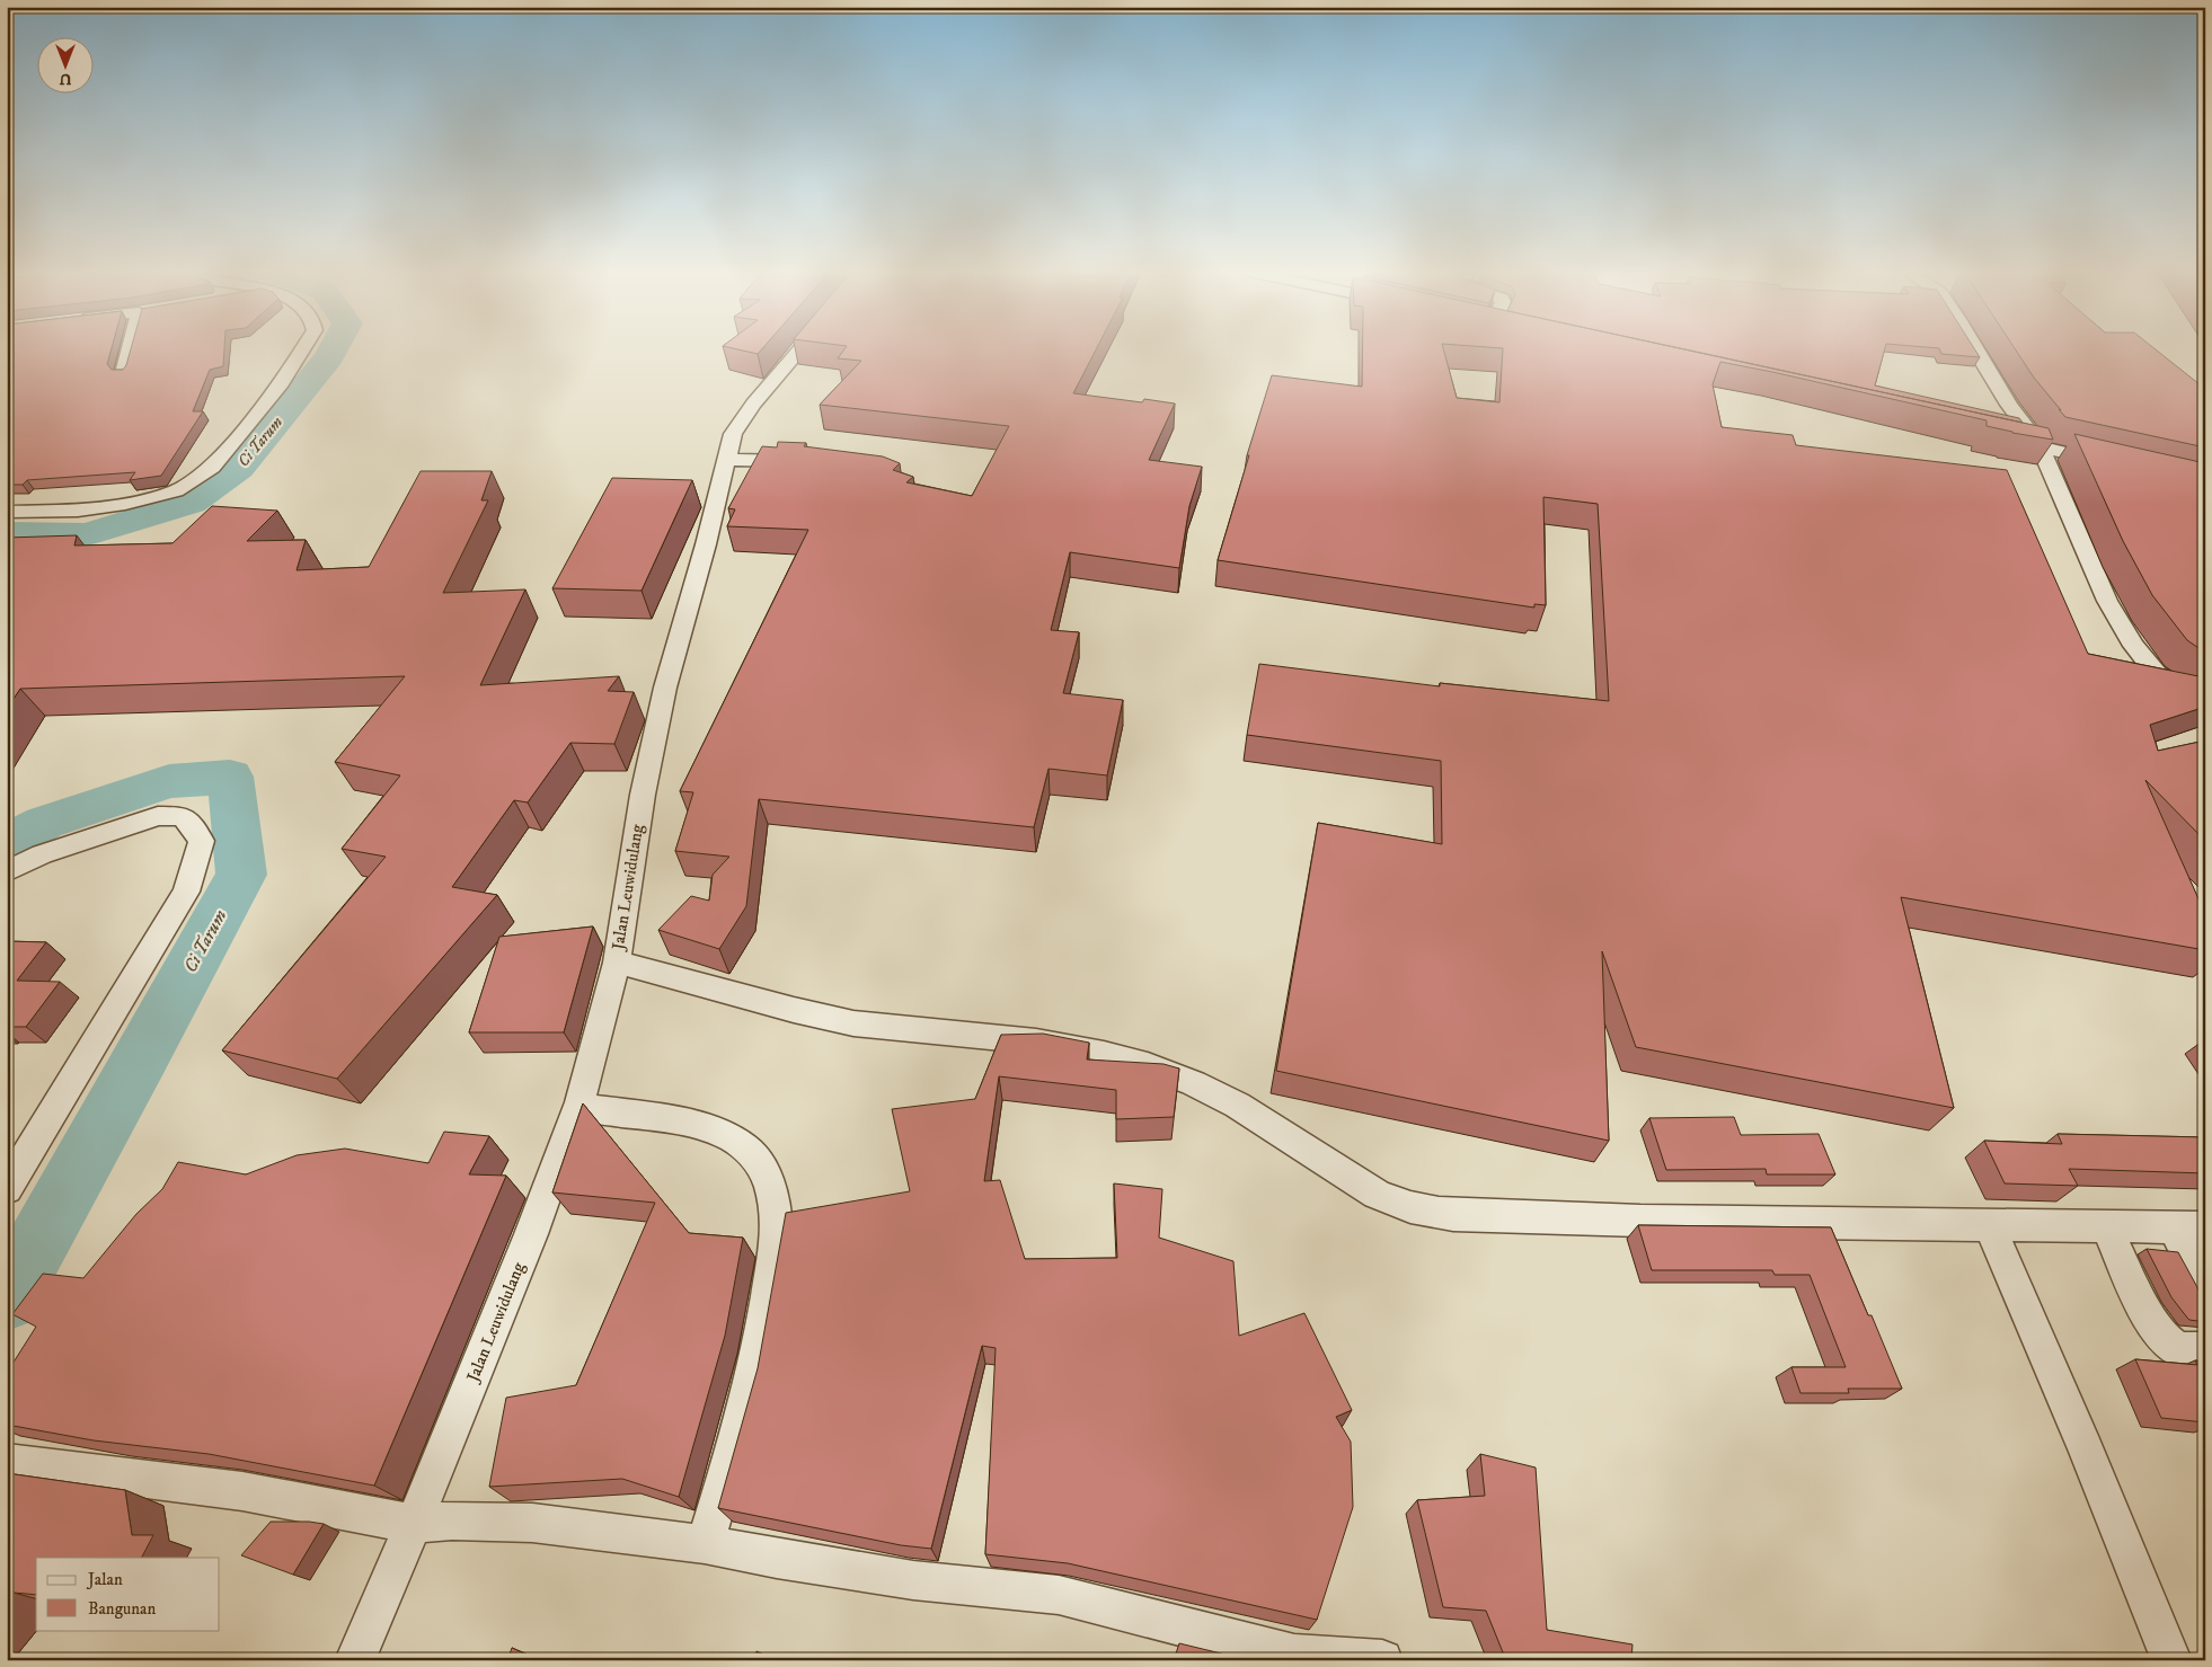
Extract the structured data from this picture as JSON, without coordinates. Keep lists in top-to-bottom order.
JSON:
{
  "streets": {
    "street": ["Jalan Leuwidulang"]
  },
  "water": ["Ci Tarum"],
  "legend": ["Jalan", "Bangunan"],
  "north": "bottom"
}
